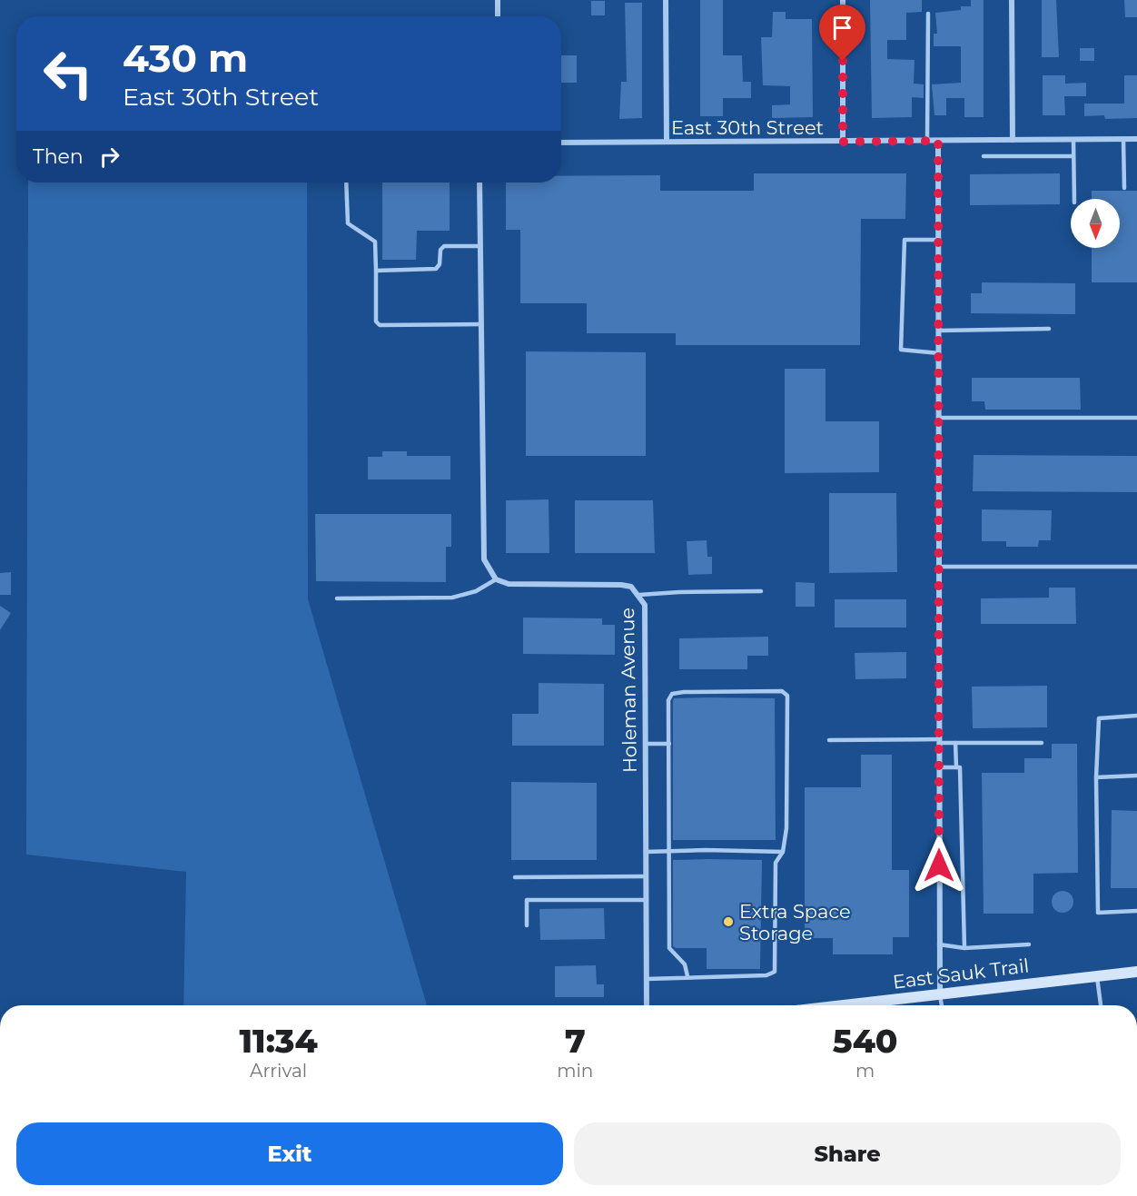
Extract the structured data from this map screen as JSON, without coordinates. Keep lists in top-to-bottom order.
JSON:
{
  "streets": {
    "main road": ["East Sauk Trail"],
    "street": ["East 30th Street", "Holeman Avenue"]
  },
  "places": ["Extra Space Storage"],
  "north": "bottom",
  "page": {
    "turn": ["430 m", "East 30th Street"],
    "then": "Then",
    "eta": [
      "11:34",
      "Arrival",
      "7",
      "min",
      "540",
      "m"
    ],
    "buttons": ["Exit", "Share"]
  }
}
